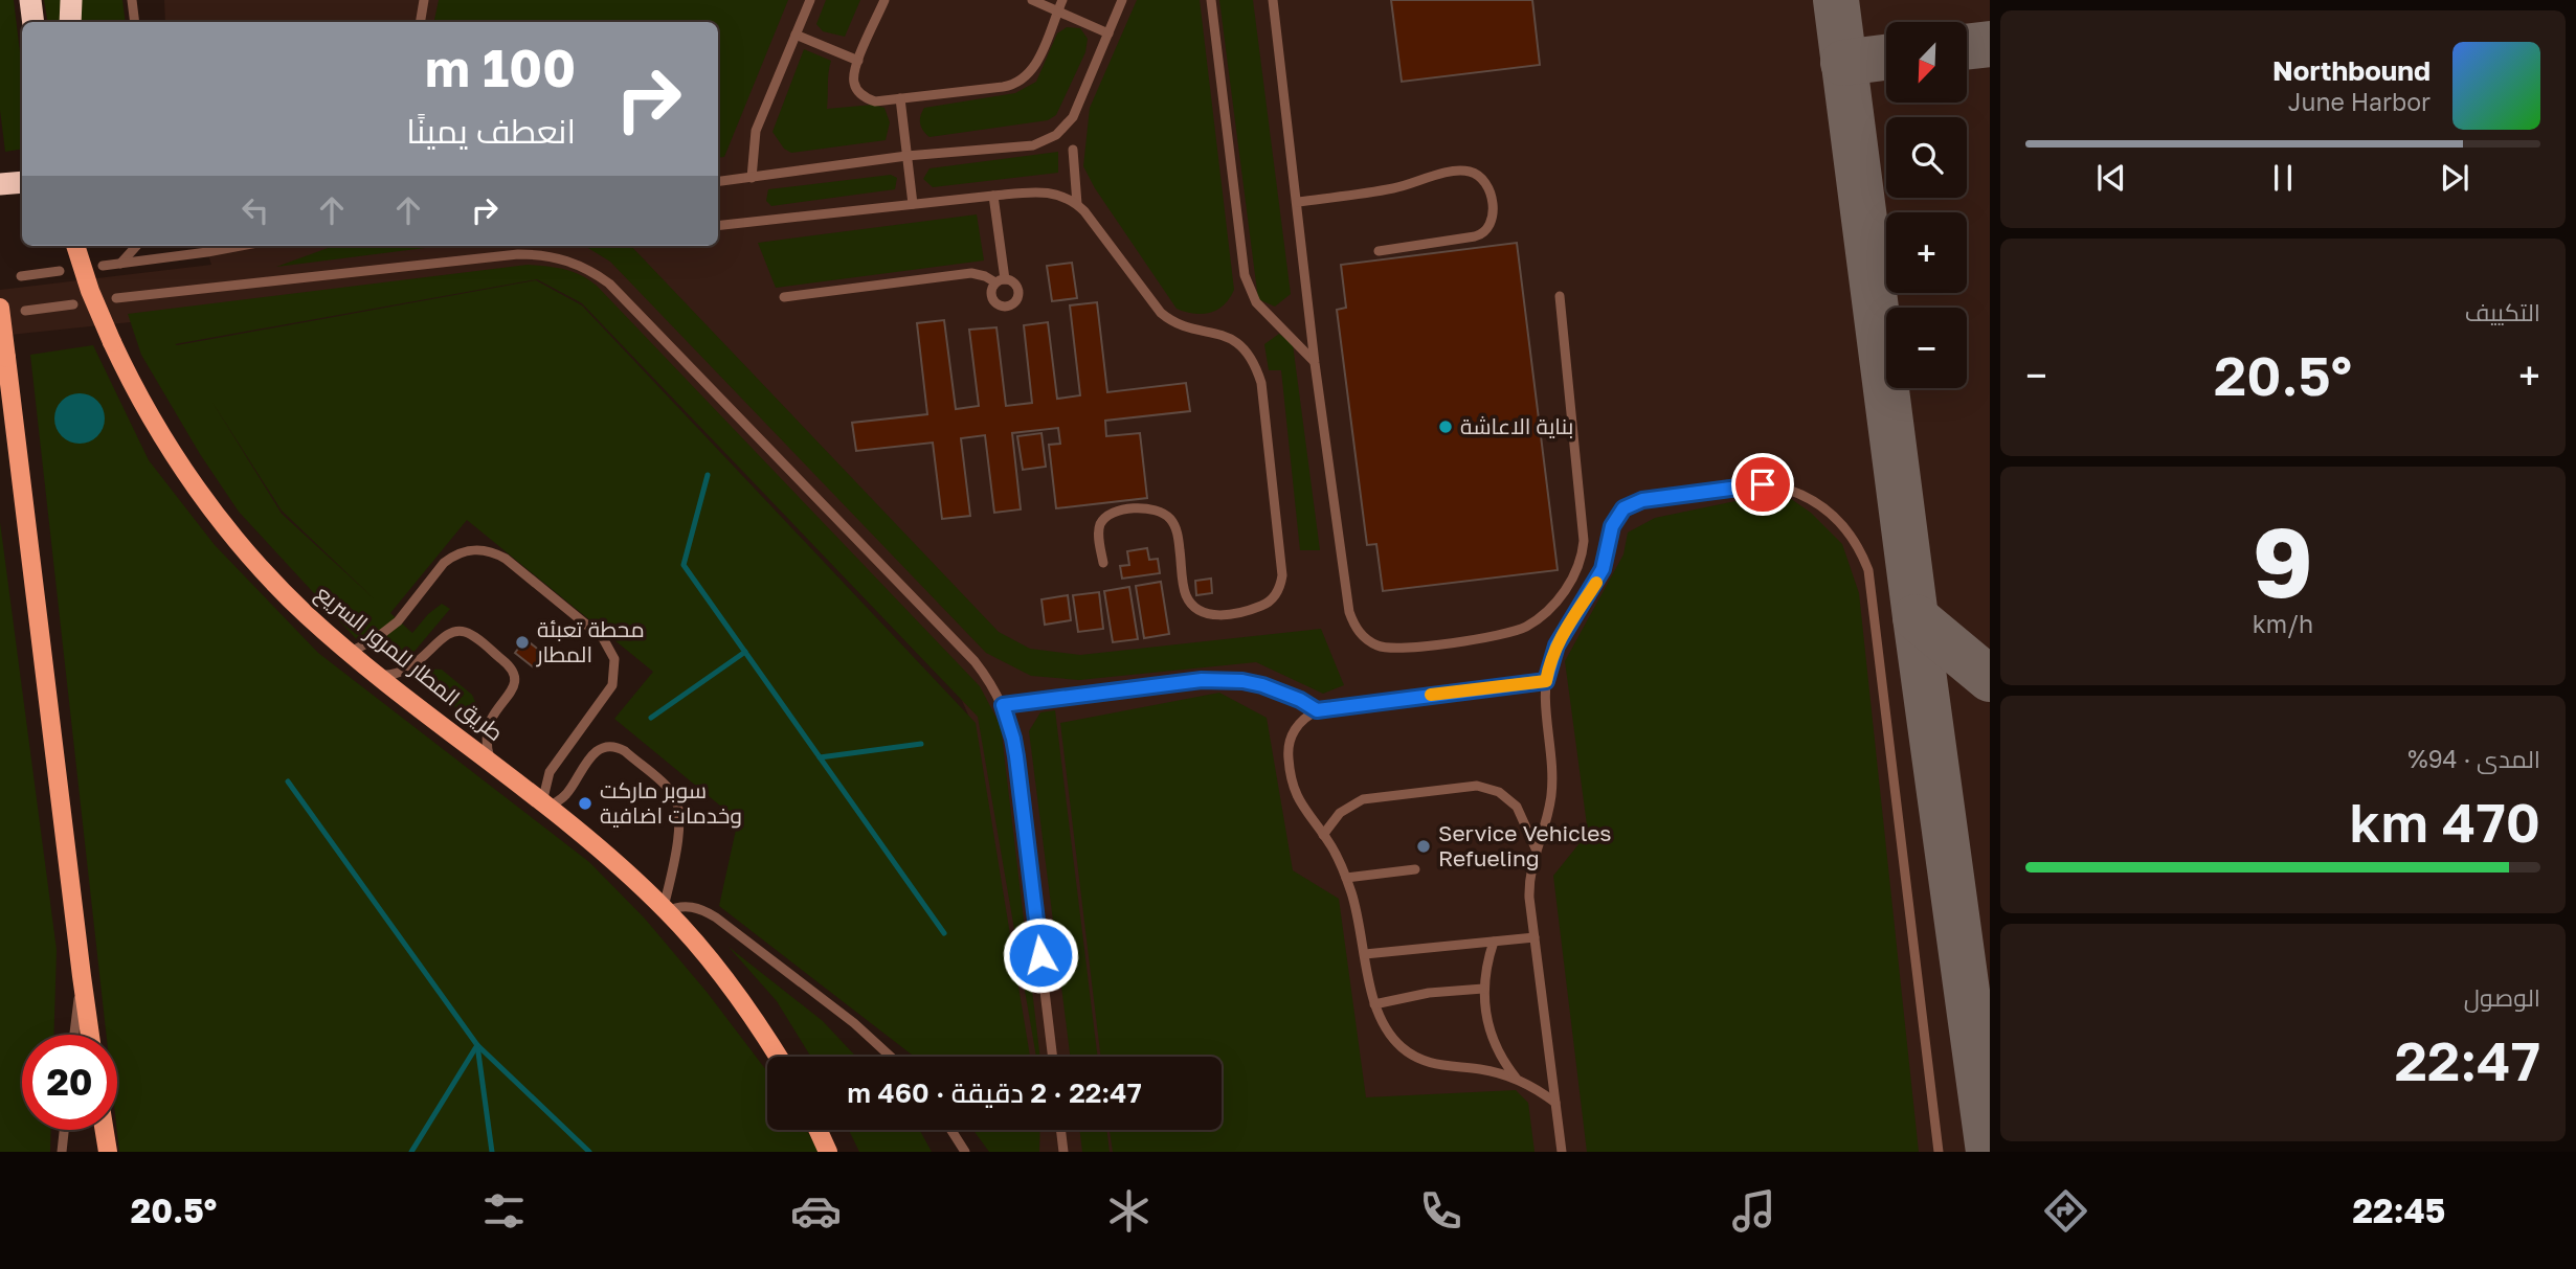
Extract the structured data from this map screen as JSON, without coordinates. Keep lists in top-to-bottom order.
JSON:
{
  "streets": {
    "main road": ["طريق المطار للمرور السريع"]
  },
  "places": [
    "بناية الاعاشة",
    "محطة تعبئة المطار",
    "سوبر ماركت وخدمات اضافية",
    "Service Vehicles Refueling"
  ],
  "north": "bottom left",
  "page": {
    "map_buttons": ["+", "−"],
    "turn": ["100 m", "انعطف يمينًا"],
    "song": ["Northbound", "June Harbor"],
    "tile": [
      "التكييف",
      ["9", "km/h"],
      ["المدى · 94%", "470 km"],
      ["الوصول", "22:47"]
    ],
    "heat": ["−", "20.5°", "+"],
    "limit": "20",
    "trip": "22:47 · 2 دقيقة · 460 m",
    "tabs": ["22:45", "20.5°"]
  }
}
